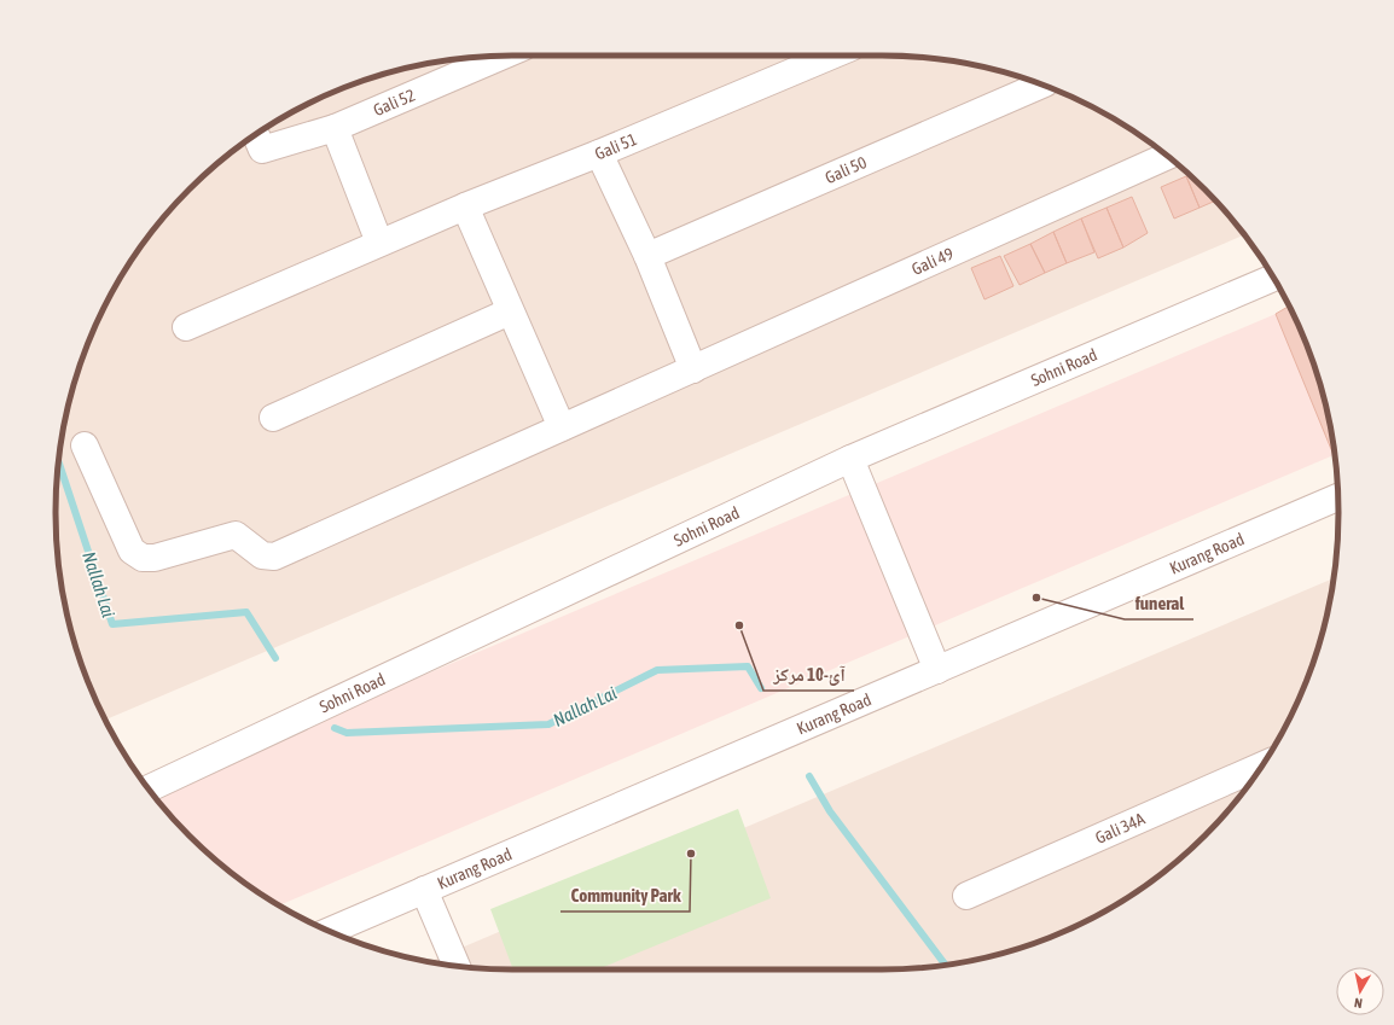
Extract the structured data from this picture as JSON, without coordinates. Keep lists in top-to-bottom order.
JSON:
{
  "streets": {
    "street": [
      "Gali 52",
      "Gali 51",
      "Gali 50",
      "Gali 49",
      "Sohni Road",
      "Kurang Road",
      "Gali 34A"
    ]
  },
  "water": ["Nallah Lai"],
  "places": ["funeral", "آئ-10 مركز", "Community Park"],
  "north": "bottom"
}
